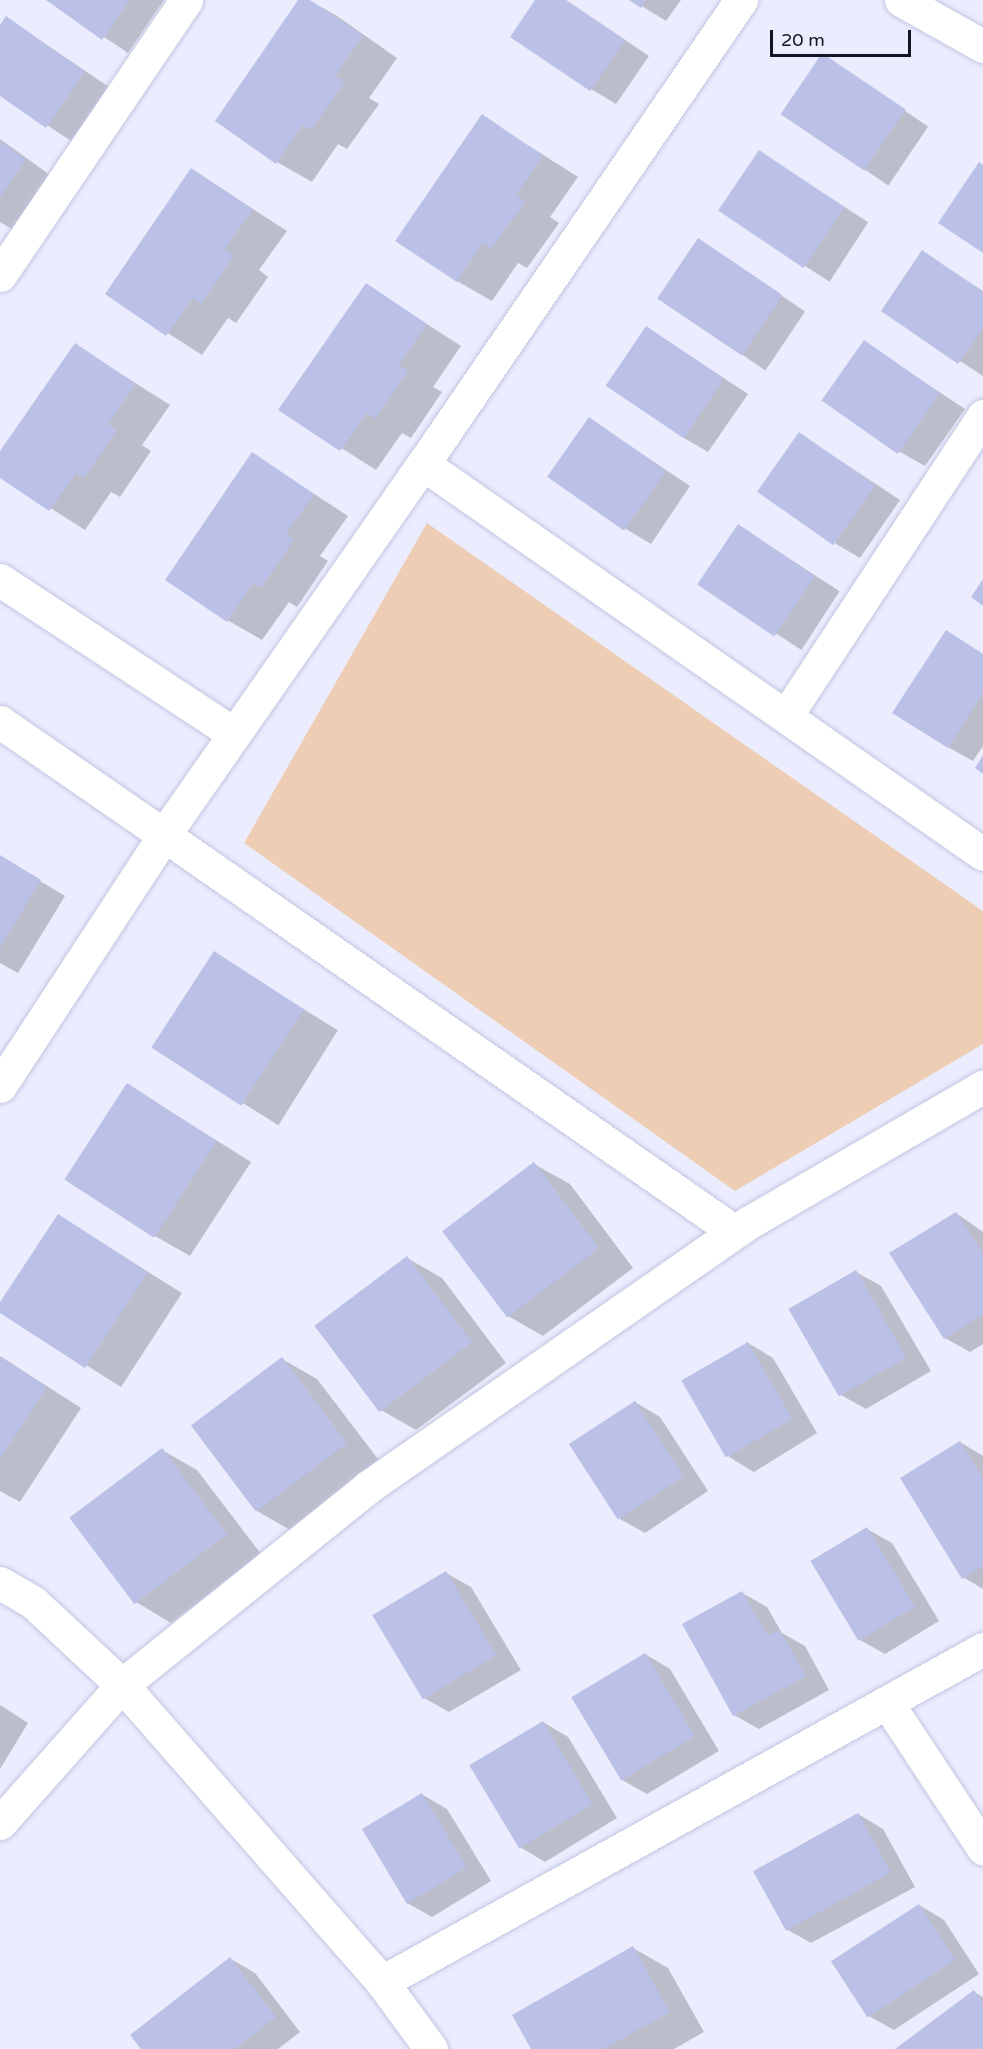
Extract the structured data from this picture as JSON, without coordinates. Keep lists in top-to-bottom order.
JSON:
{
  "scale_bar": "20 m"
}
